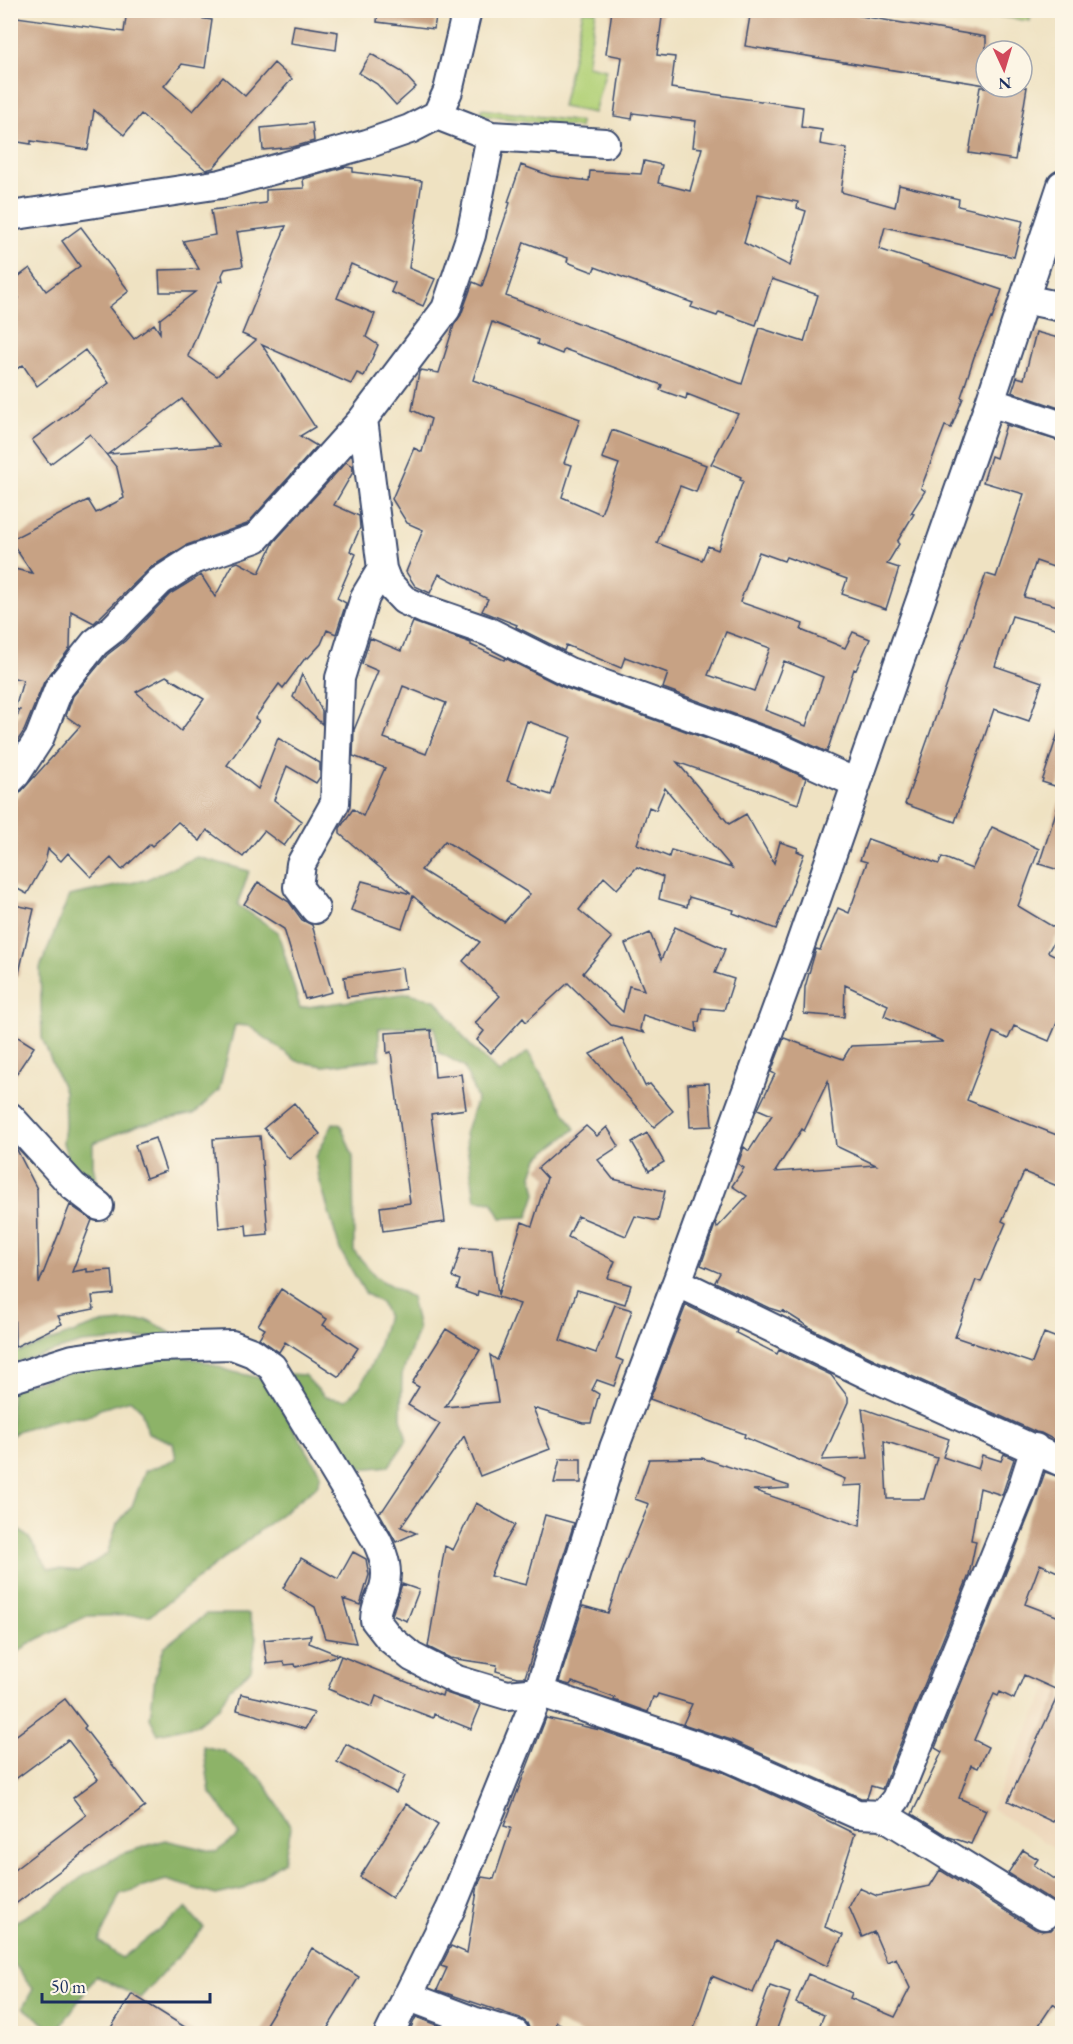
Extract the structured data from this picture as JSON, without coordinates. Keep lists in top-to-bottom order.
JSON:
{
  "scale_bar": "50 m",
  "north": "bottom"
}
